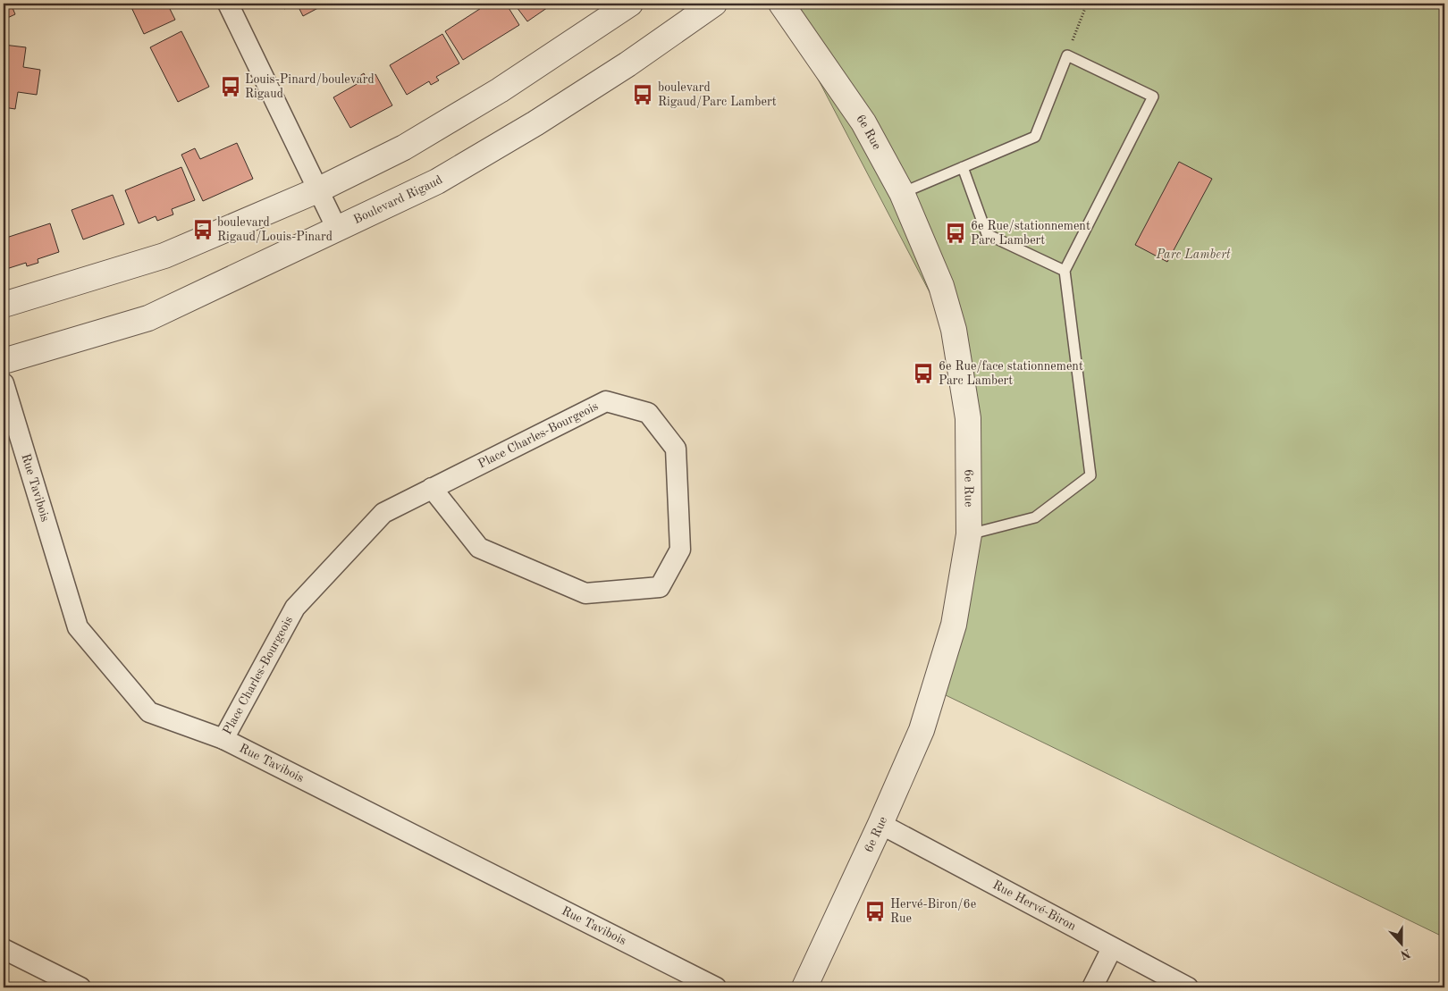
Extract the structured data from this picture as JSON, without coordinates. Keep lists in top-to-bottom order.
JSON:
{
  "streets": {
    "street": [
      "6e Rue",
      "Boulevard Rigaud",
      "Place Charles-Bourgeois",
      "Rue Tavibois",
      "Rue Hervé-Biron"
    ]
  },
  "crossings": [
    ["6e Rue", "Rue Hervé-Biron"],
    ["Place Charles-Bourgeois", "Rue Tavibois"]
  ],
  "parks": ["Parc Lambert"],
  "places": {
    "bus stop": [
      "Louis-Pinard/boulevard Rigaud",
      "boulevard Rigaud/Parc Lambert",
      "boulevard Rigaud/Louis-Pinard",
      "6e Rue/stationnement Parc Lambert",
      "6e Rue/face stationnement Parc Lambert",
      "Hervé-Biron/6e Rue"
    ]
  },
  "north": "bottom"
}
